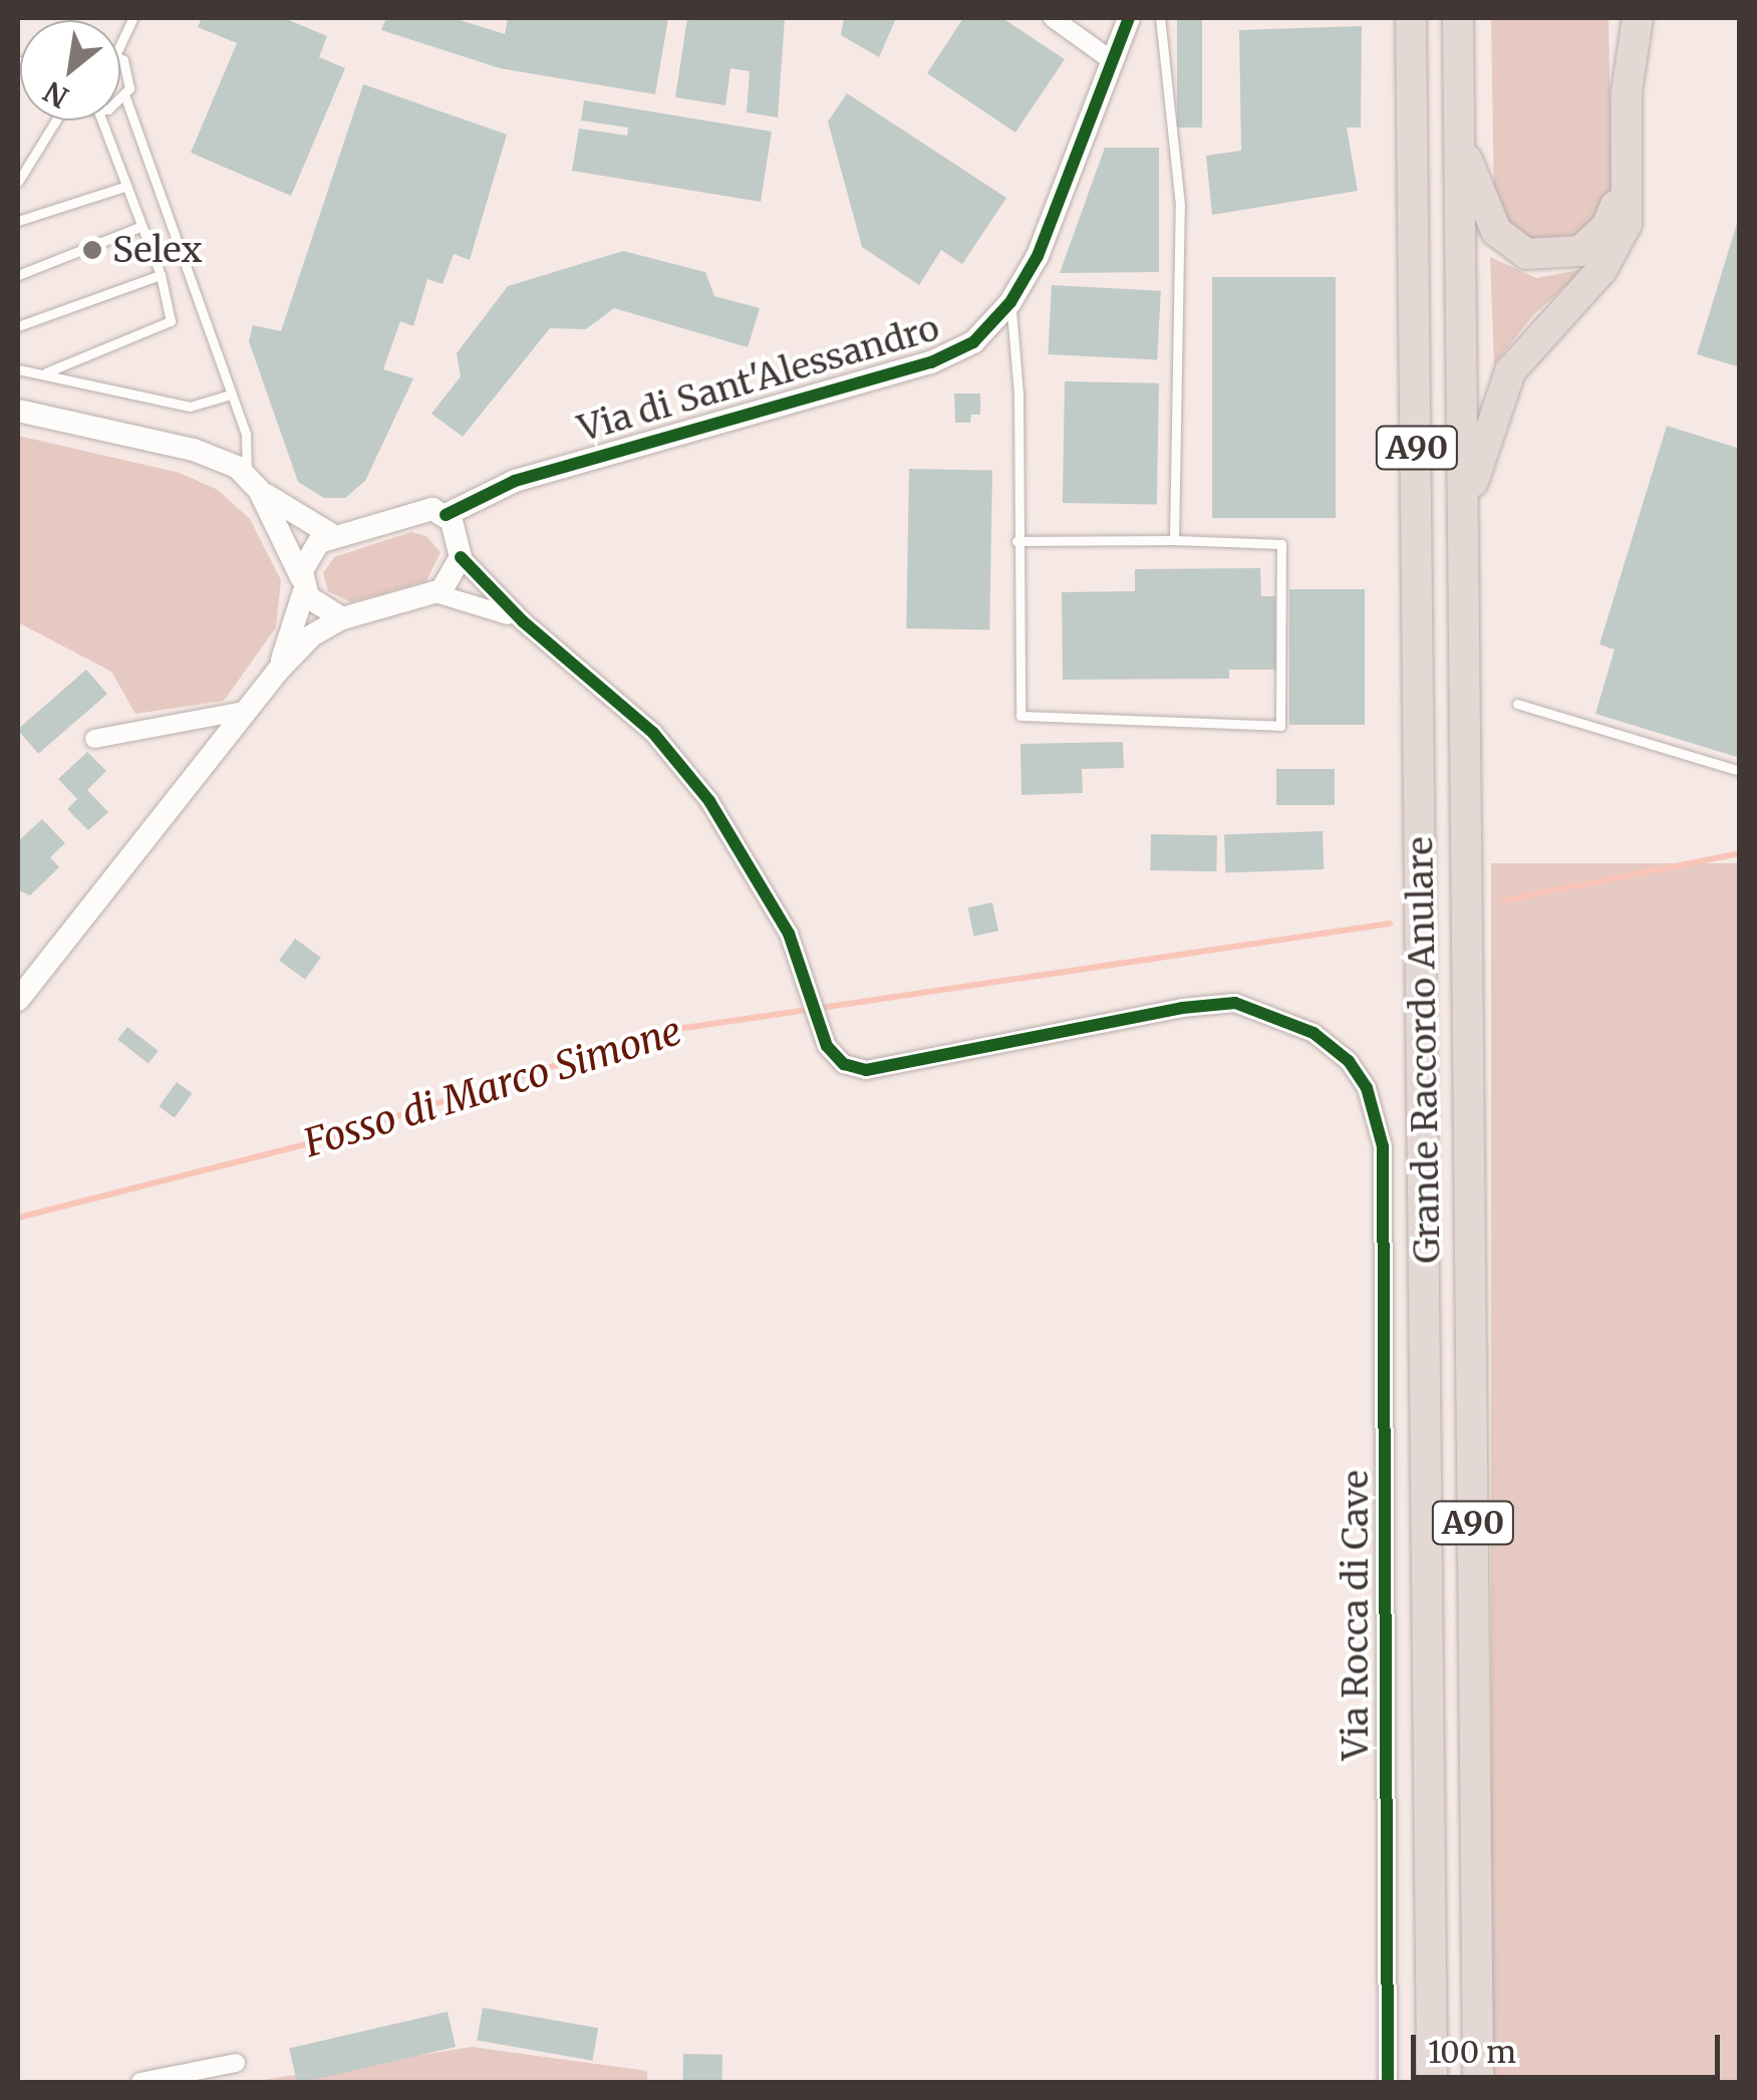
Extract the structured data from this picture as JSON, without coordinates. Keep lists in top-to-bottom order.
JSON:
{
  "streets": {
    "highway": ["A90", "Grande Raccordo Anulare"],
    "street": ["Via di Sant'Alessandro", "Via Rocca di Cave"]
  },
  "water": ["Fosso di Marco Simone"],
  "places": ["Selex"],
  "scale_bar": "100 m",
  "north": "bottom left"
}
